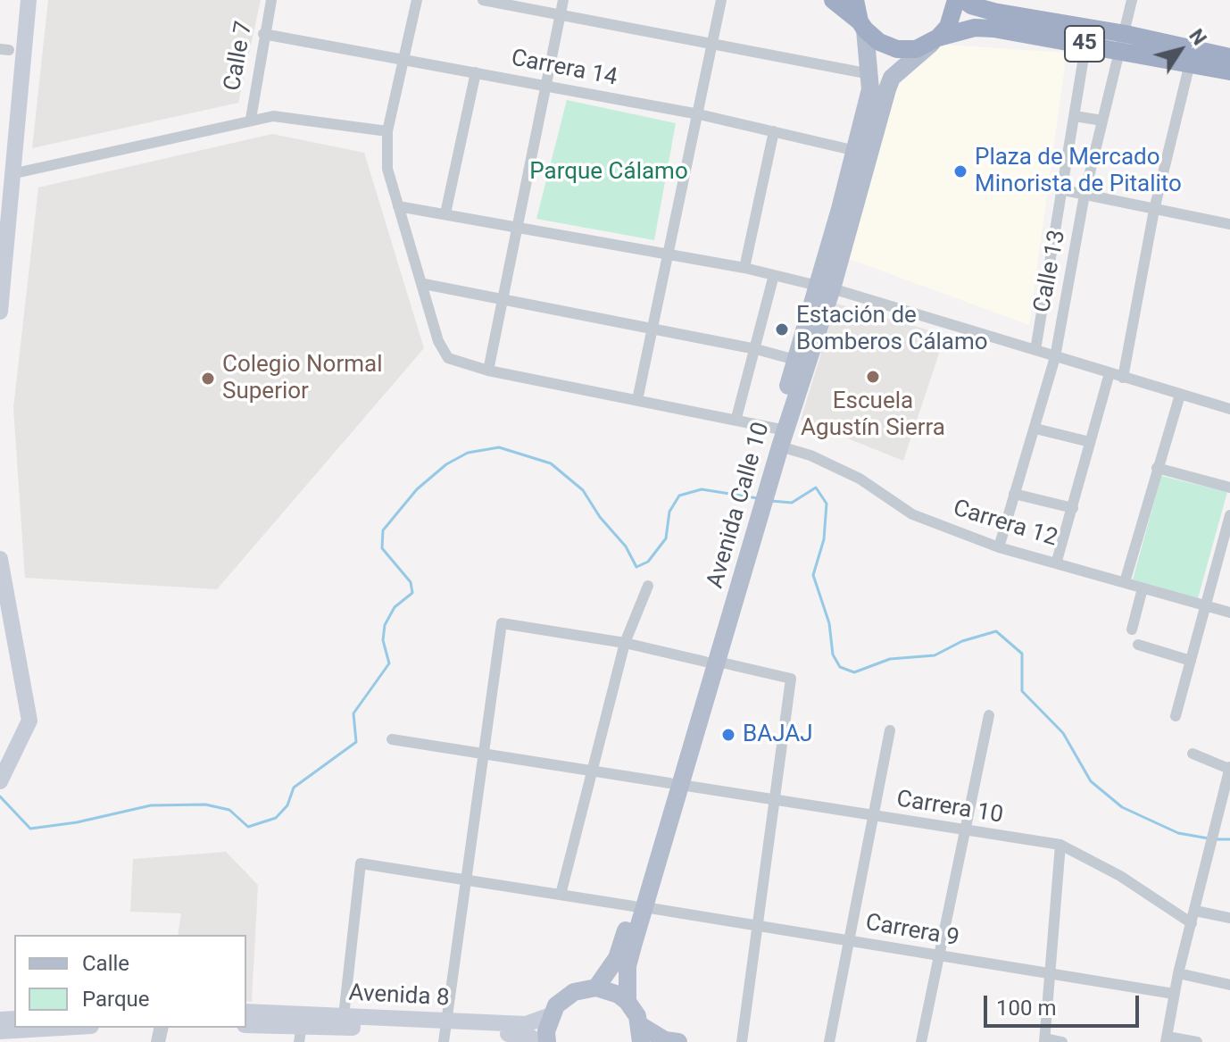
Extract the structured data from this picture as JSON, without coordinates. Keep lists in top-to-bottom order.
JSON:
{
  "streets": {
    "highway": ["45"],
    "main road": ["Avenida Calle 10", "Avenida 8"],
    "street": [
      "Calle 7",
      "Carrera 14",
      "Calle 13",
      "Carrera 12",
      "Carrera 10",
      "Carrera 9"
    ]
  },
  "crossings": [
    ["45", "Calle 13"],
    ["45", "Avenida Calle 10"],
    ["Calle 7", "Carrera 14"],
    ["Carrera 14", "Avenida Calle 10"],
    ["Calle 13", "Carrera 12"],
    ["Avenida Calle 10", "Carrera 12"],
    ["Avenida Calle 10", "Carrera 10"],
    ["Avenida Calle 10", "Carrera 9"],
    ["Carrera 9", "Avenida 8"]
  ],
  "parks": ["Parque Cálamo"],
  "places": [
    "Plaza de Mercado Minorista de Pitalito",
    "Estación de Bomberos Cálamo",
    "Escuela Agustín Sierra",
    "Colegio Normal Superior",
    "BAJAJ"
  ],
  "legend": ["Calle", "Parque"],
  "scale_bar": "100 m",
  "north": "top right"
}
